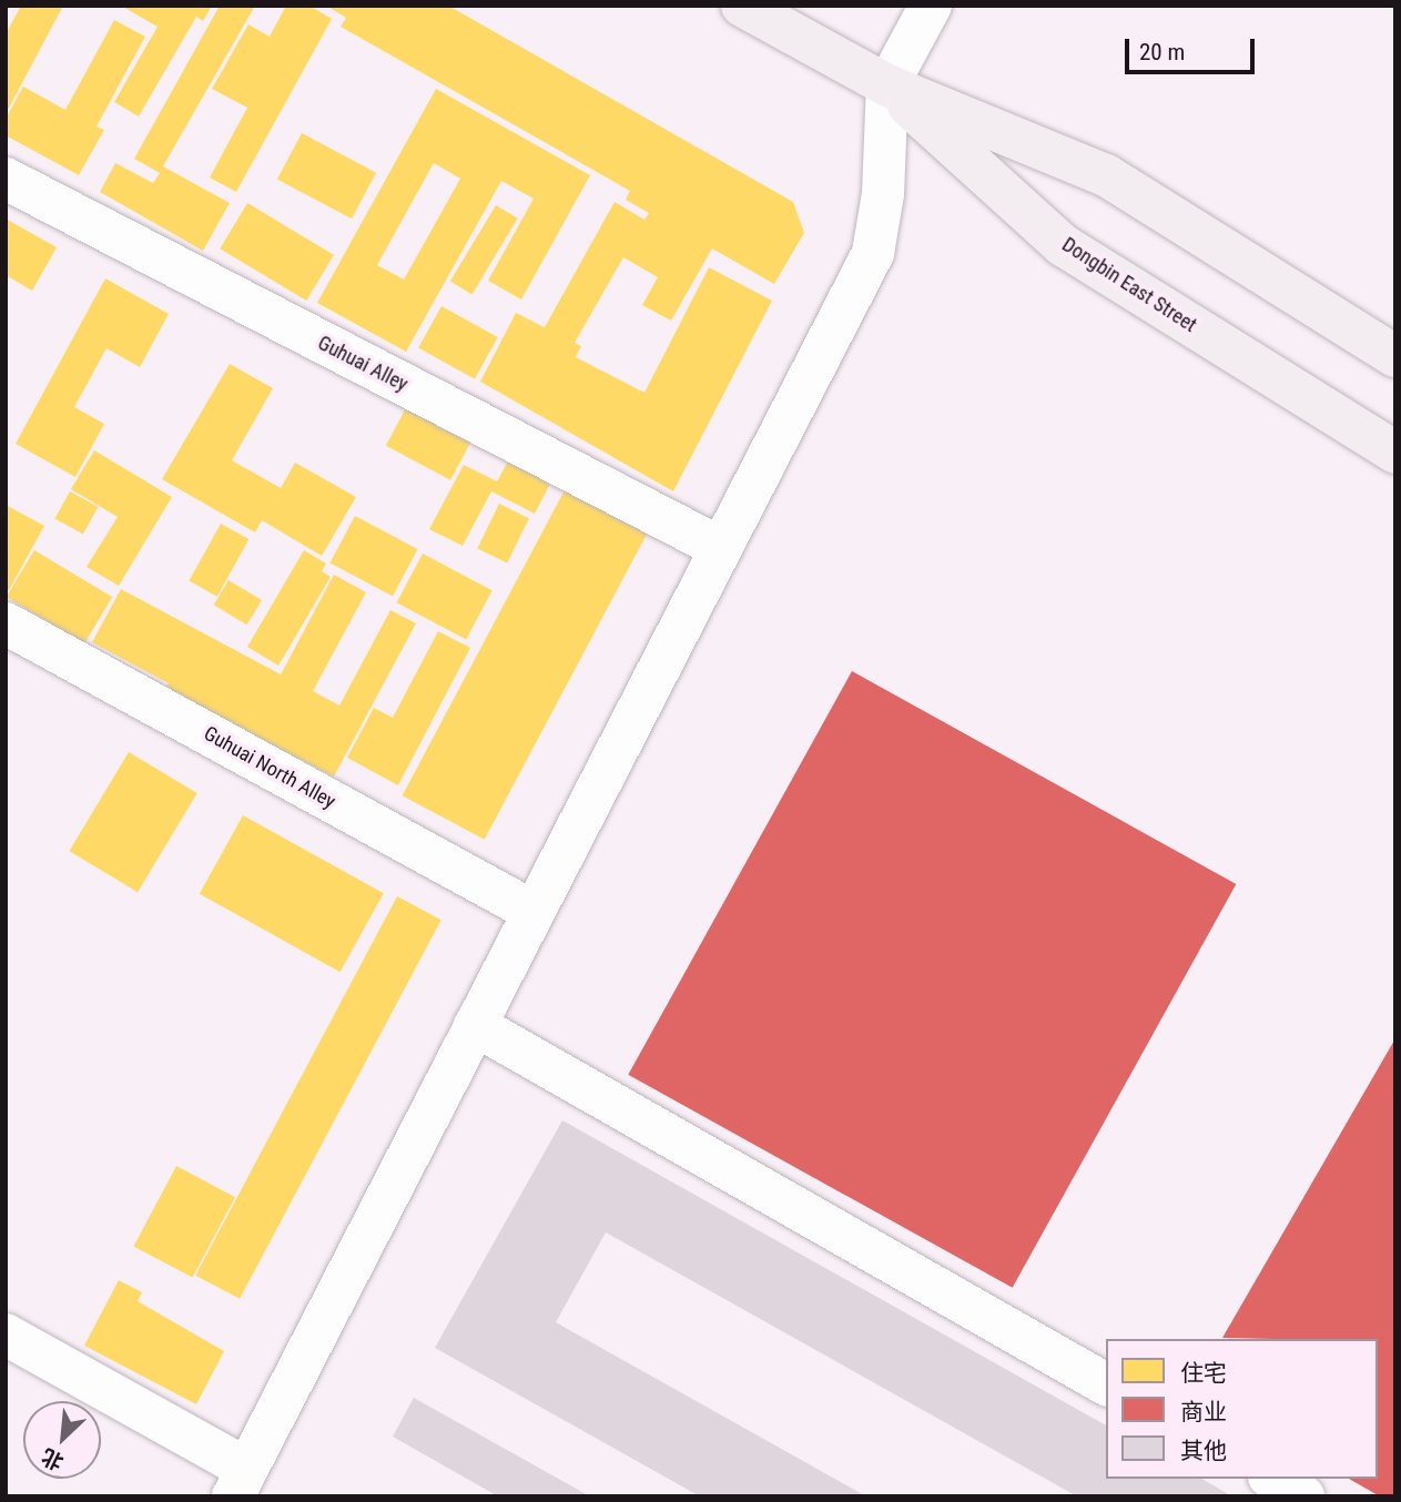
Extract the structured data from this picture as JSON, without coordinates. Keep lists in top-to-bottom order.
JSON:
{
  "streets": {
    "main road": ["Dongbin East Street"],
    "street": ["Guhuai Alley", "Guhuai North Alley"]
  },
  "legend": ["住宅", "商业", "其他"],
  "scale_bar": "20 m",
  "north": "bottom left"
}
